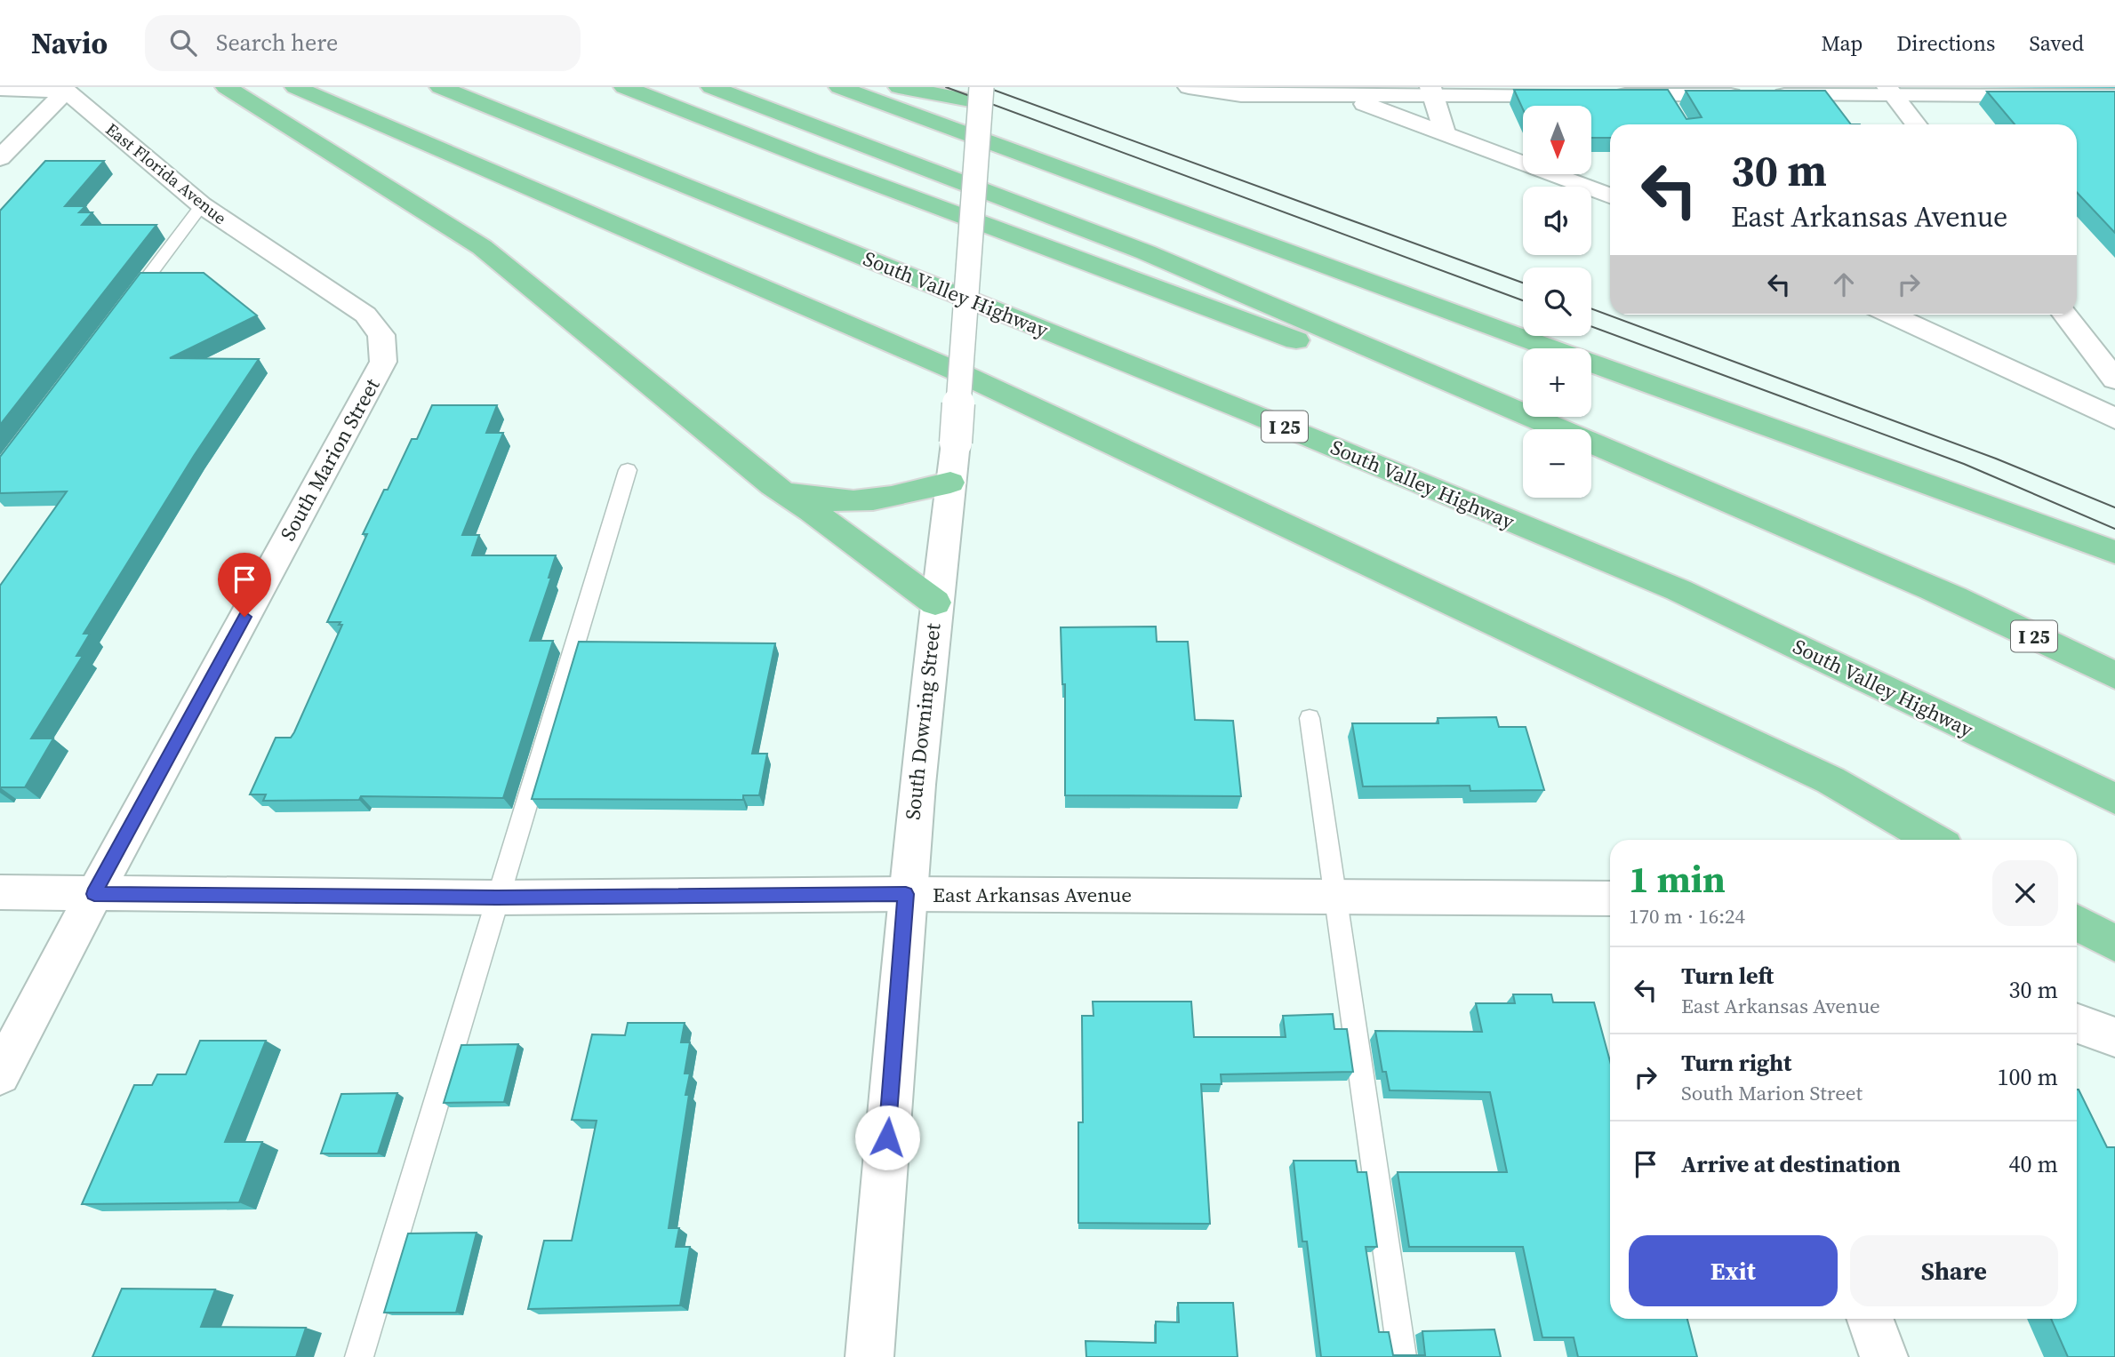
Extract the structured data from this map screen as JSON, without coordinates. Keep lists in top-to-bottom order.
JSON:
{
  "streets": {
    "highway": ["South Valley Highway", "I 25"],
    "street": [
      "East Florida Avenue",
      "South Marion Street",
      "South Downing Street",
      "East Arkansas Avenue"
    ]
  },
  "crossings": [
    ["East Florida Avenue", "South Marion Street"],
    ["South Marion Street", "East Arkansas Avenue"],
    ["South Downing Street", "East Arkansas Avenue"]
  ],
  "north": "bottom",
  "page": {
    "header": "Navio",
    "search": "Search here",
    "nav": ["Map", "Directions", "Saved"],
    "map_buttons": ["+", "−"],
    "turn": ["30 m", "East Arkansas Avenue"],
    "heading": ["1 min", "170 m · 16:24"],
    "list": [
      {
        "name": "Turn left",
        "note": "East Arkansas Avenue",
        "value": "30 m"
      },
      {
        "name": "Turn right",
        "note": "South Marion Street",
        "value": "100 m"
      },
      {
        "name": "Arrive at destination",
        "value": "40 m"
      }
    ],
    "buttons": ["Exit", "Share"]
  }
}
